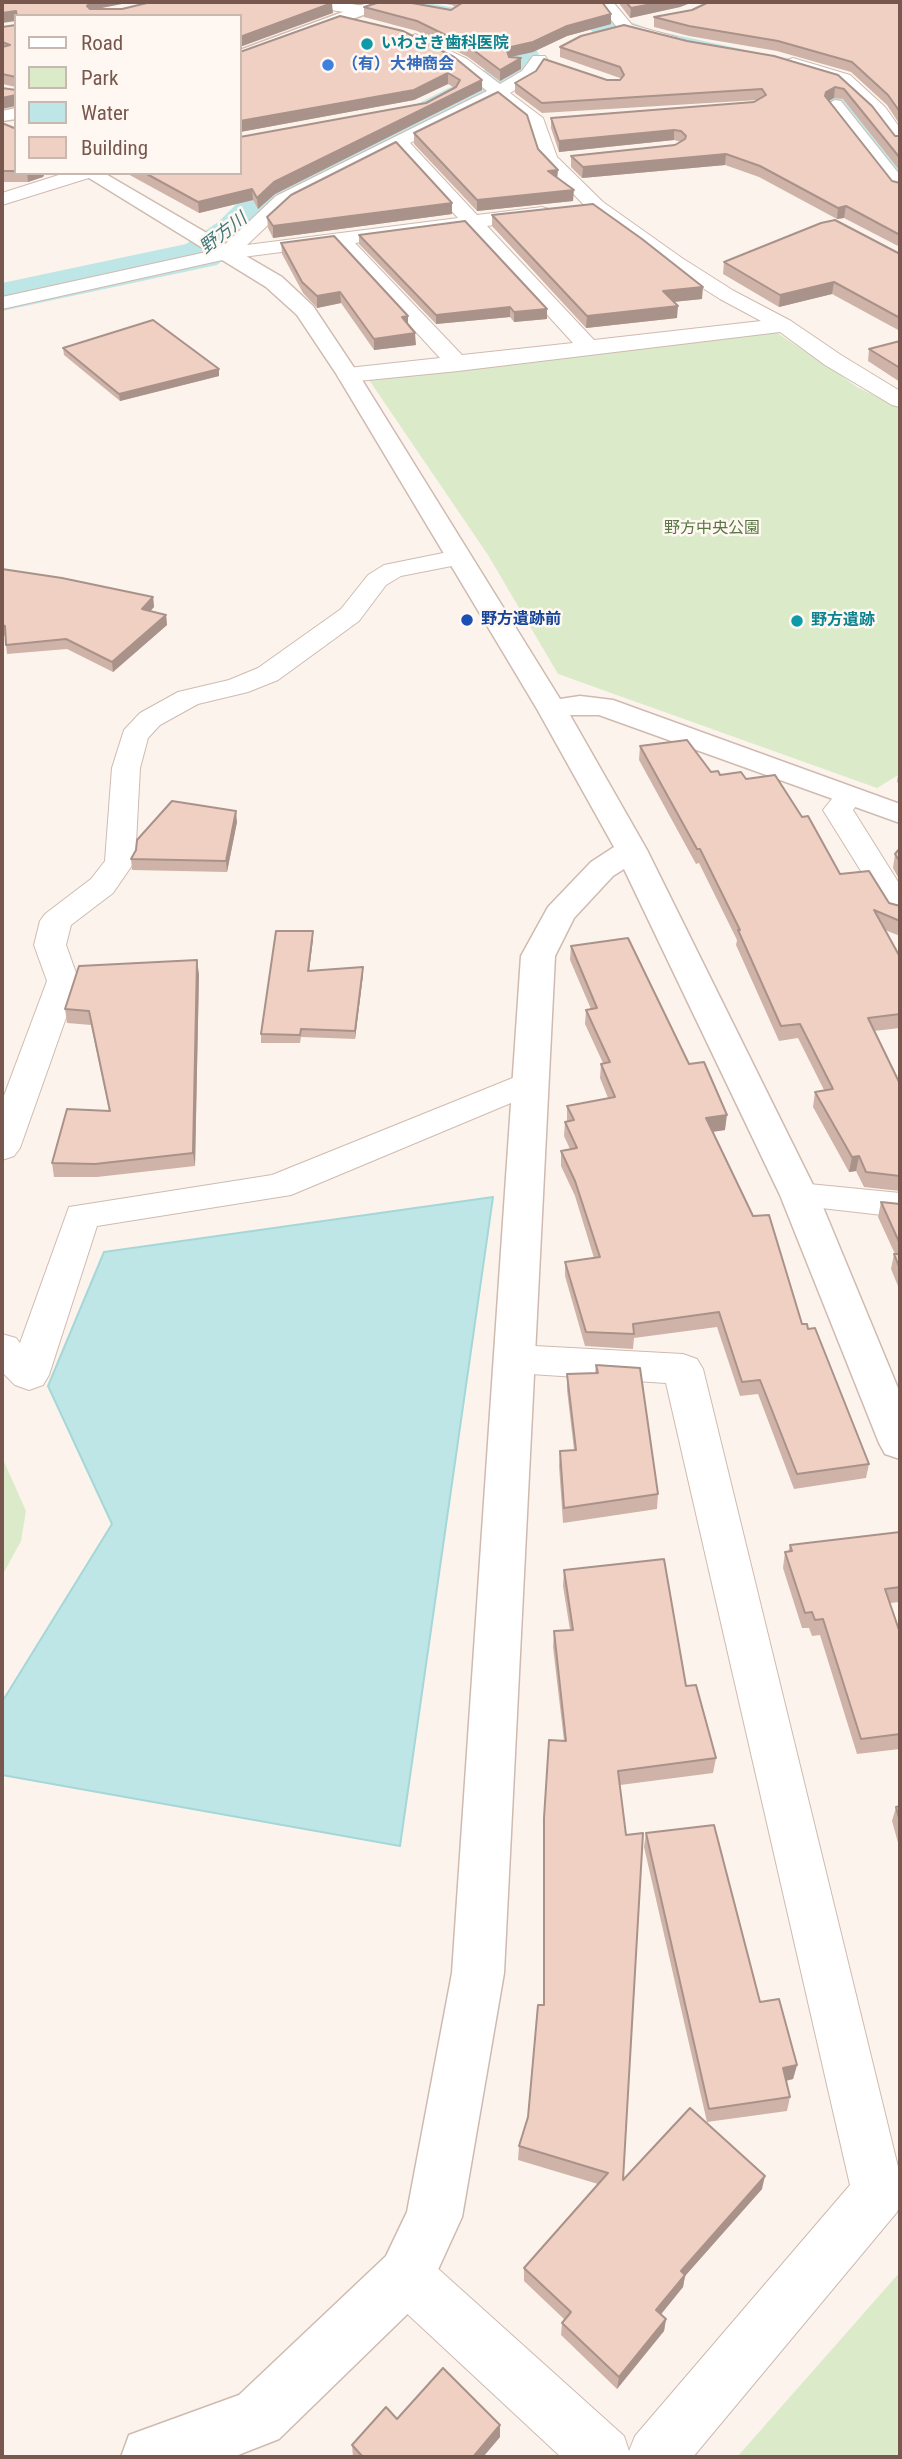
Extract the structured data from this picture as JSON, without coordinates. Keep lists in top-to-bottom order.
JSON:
{
  "water": ["野方川"],
  "parks": ["野方中央公園"],
  "places": [
    "いわさき歯科医院",
    "（有）大神商会",
    "野方遺跡前",
    "野方遺跡"
  ],
  "legend": [
    "Road",
    "Park",
    "Water",
    "Building"
  ]
}
